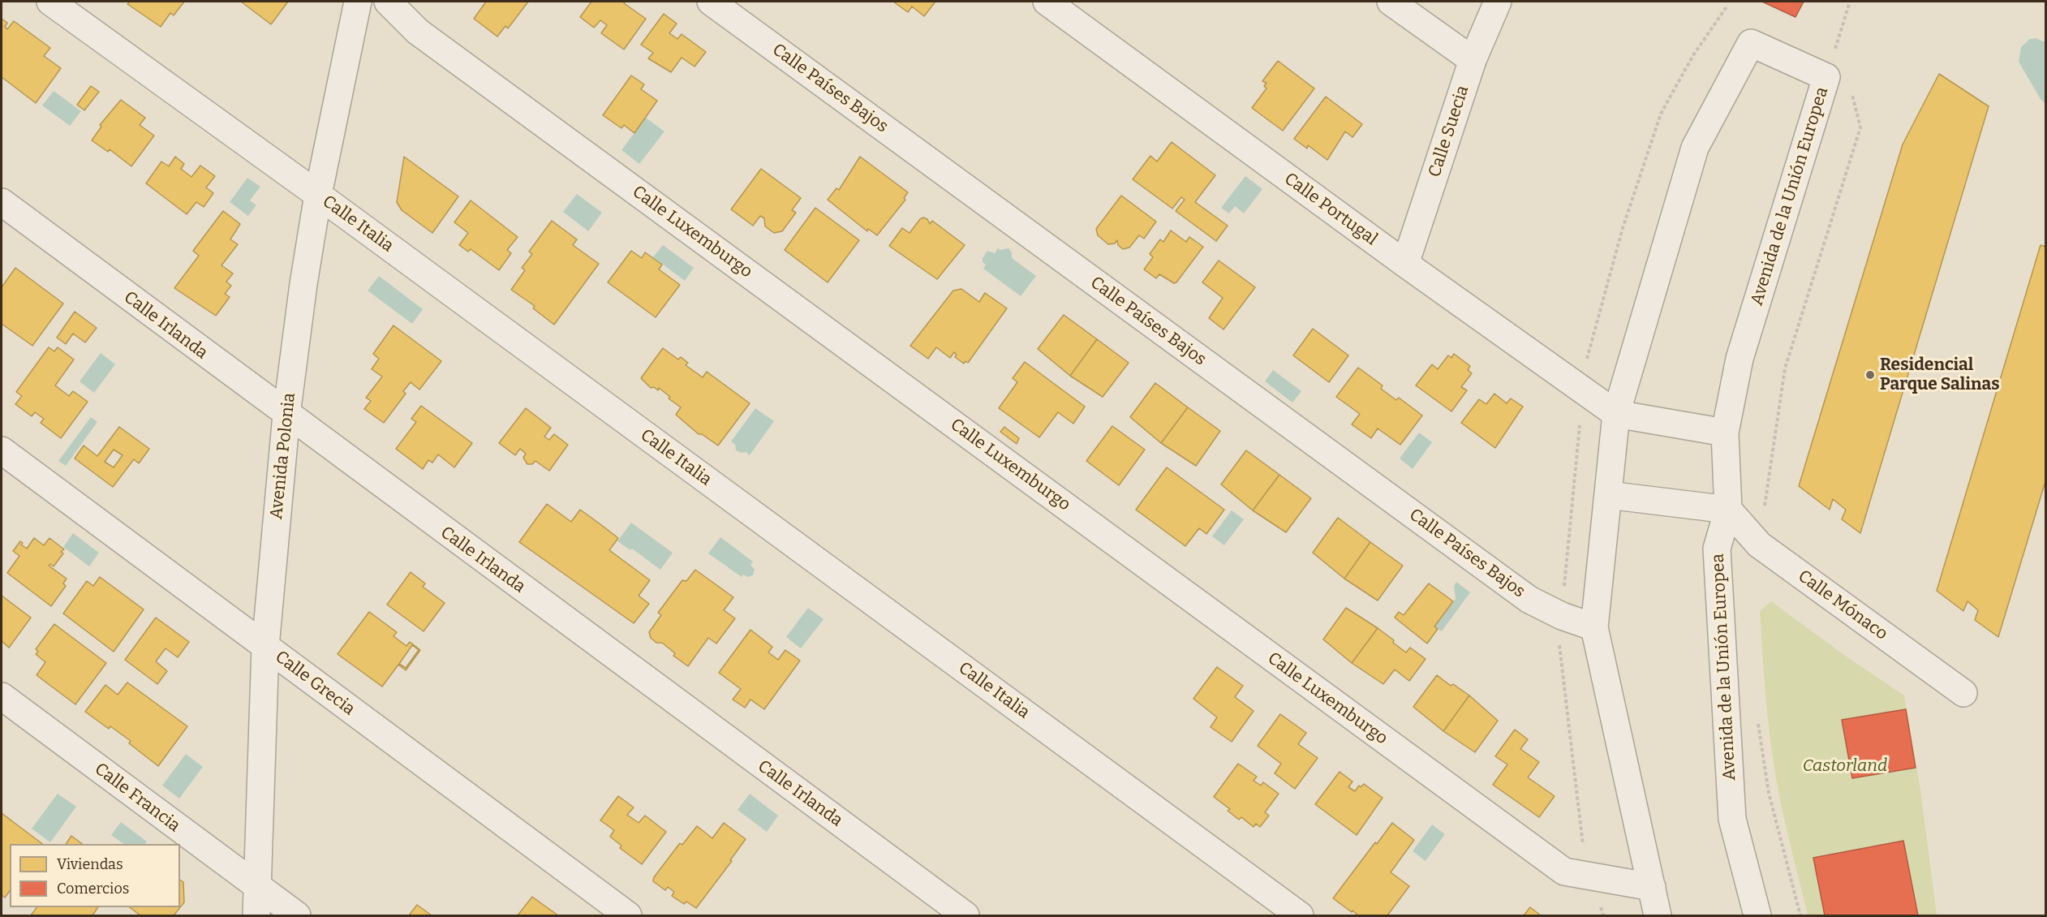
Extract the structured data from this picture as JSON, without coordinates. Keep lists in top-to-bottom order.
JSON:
{
  "streets": {
    "street": [
      "Calle Países Bajos",
      "Calle Suecia",
      "Avenida de la Unión Europea",
      "Calle Portugal",
      "Calle Italia",
      "Calle Luxemburgo",
      "Calle Irlanda",
      "Avenida Polonia",
      "Calle Mónaco",
      "Calle Grecia",
      "Calle Francia"
    ]
  },
  "crossings": [
    ["Calle Países Bajos", "Avenida de la Unión Europea"],
    ["Calle Suecia", "Calle Portugal"],
    ["Avenida de la Unión Europea", "Calle Portugal"],
    ["Avenida de la Unión Europea", "Calle Luxemburgo"],
    ["Avenida de la Unión Europea", "Calle Mónaco"],
    ["Calle Italia", "Avenida Polonia"],
    ["Calle Irlanda", "Avenida Polonia"],
    ["Avenida Polonia", "Calle Grecia"],
    ["Avenida Polonia", "Calle Francia"]
  ],
  "parks": ["Castorland"],
  "places": ["Residencial Parque Salinas"],
  "legend": ["Viviendas", "Comercios"]
}
